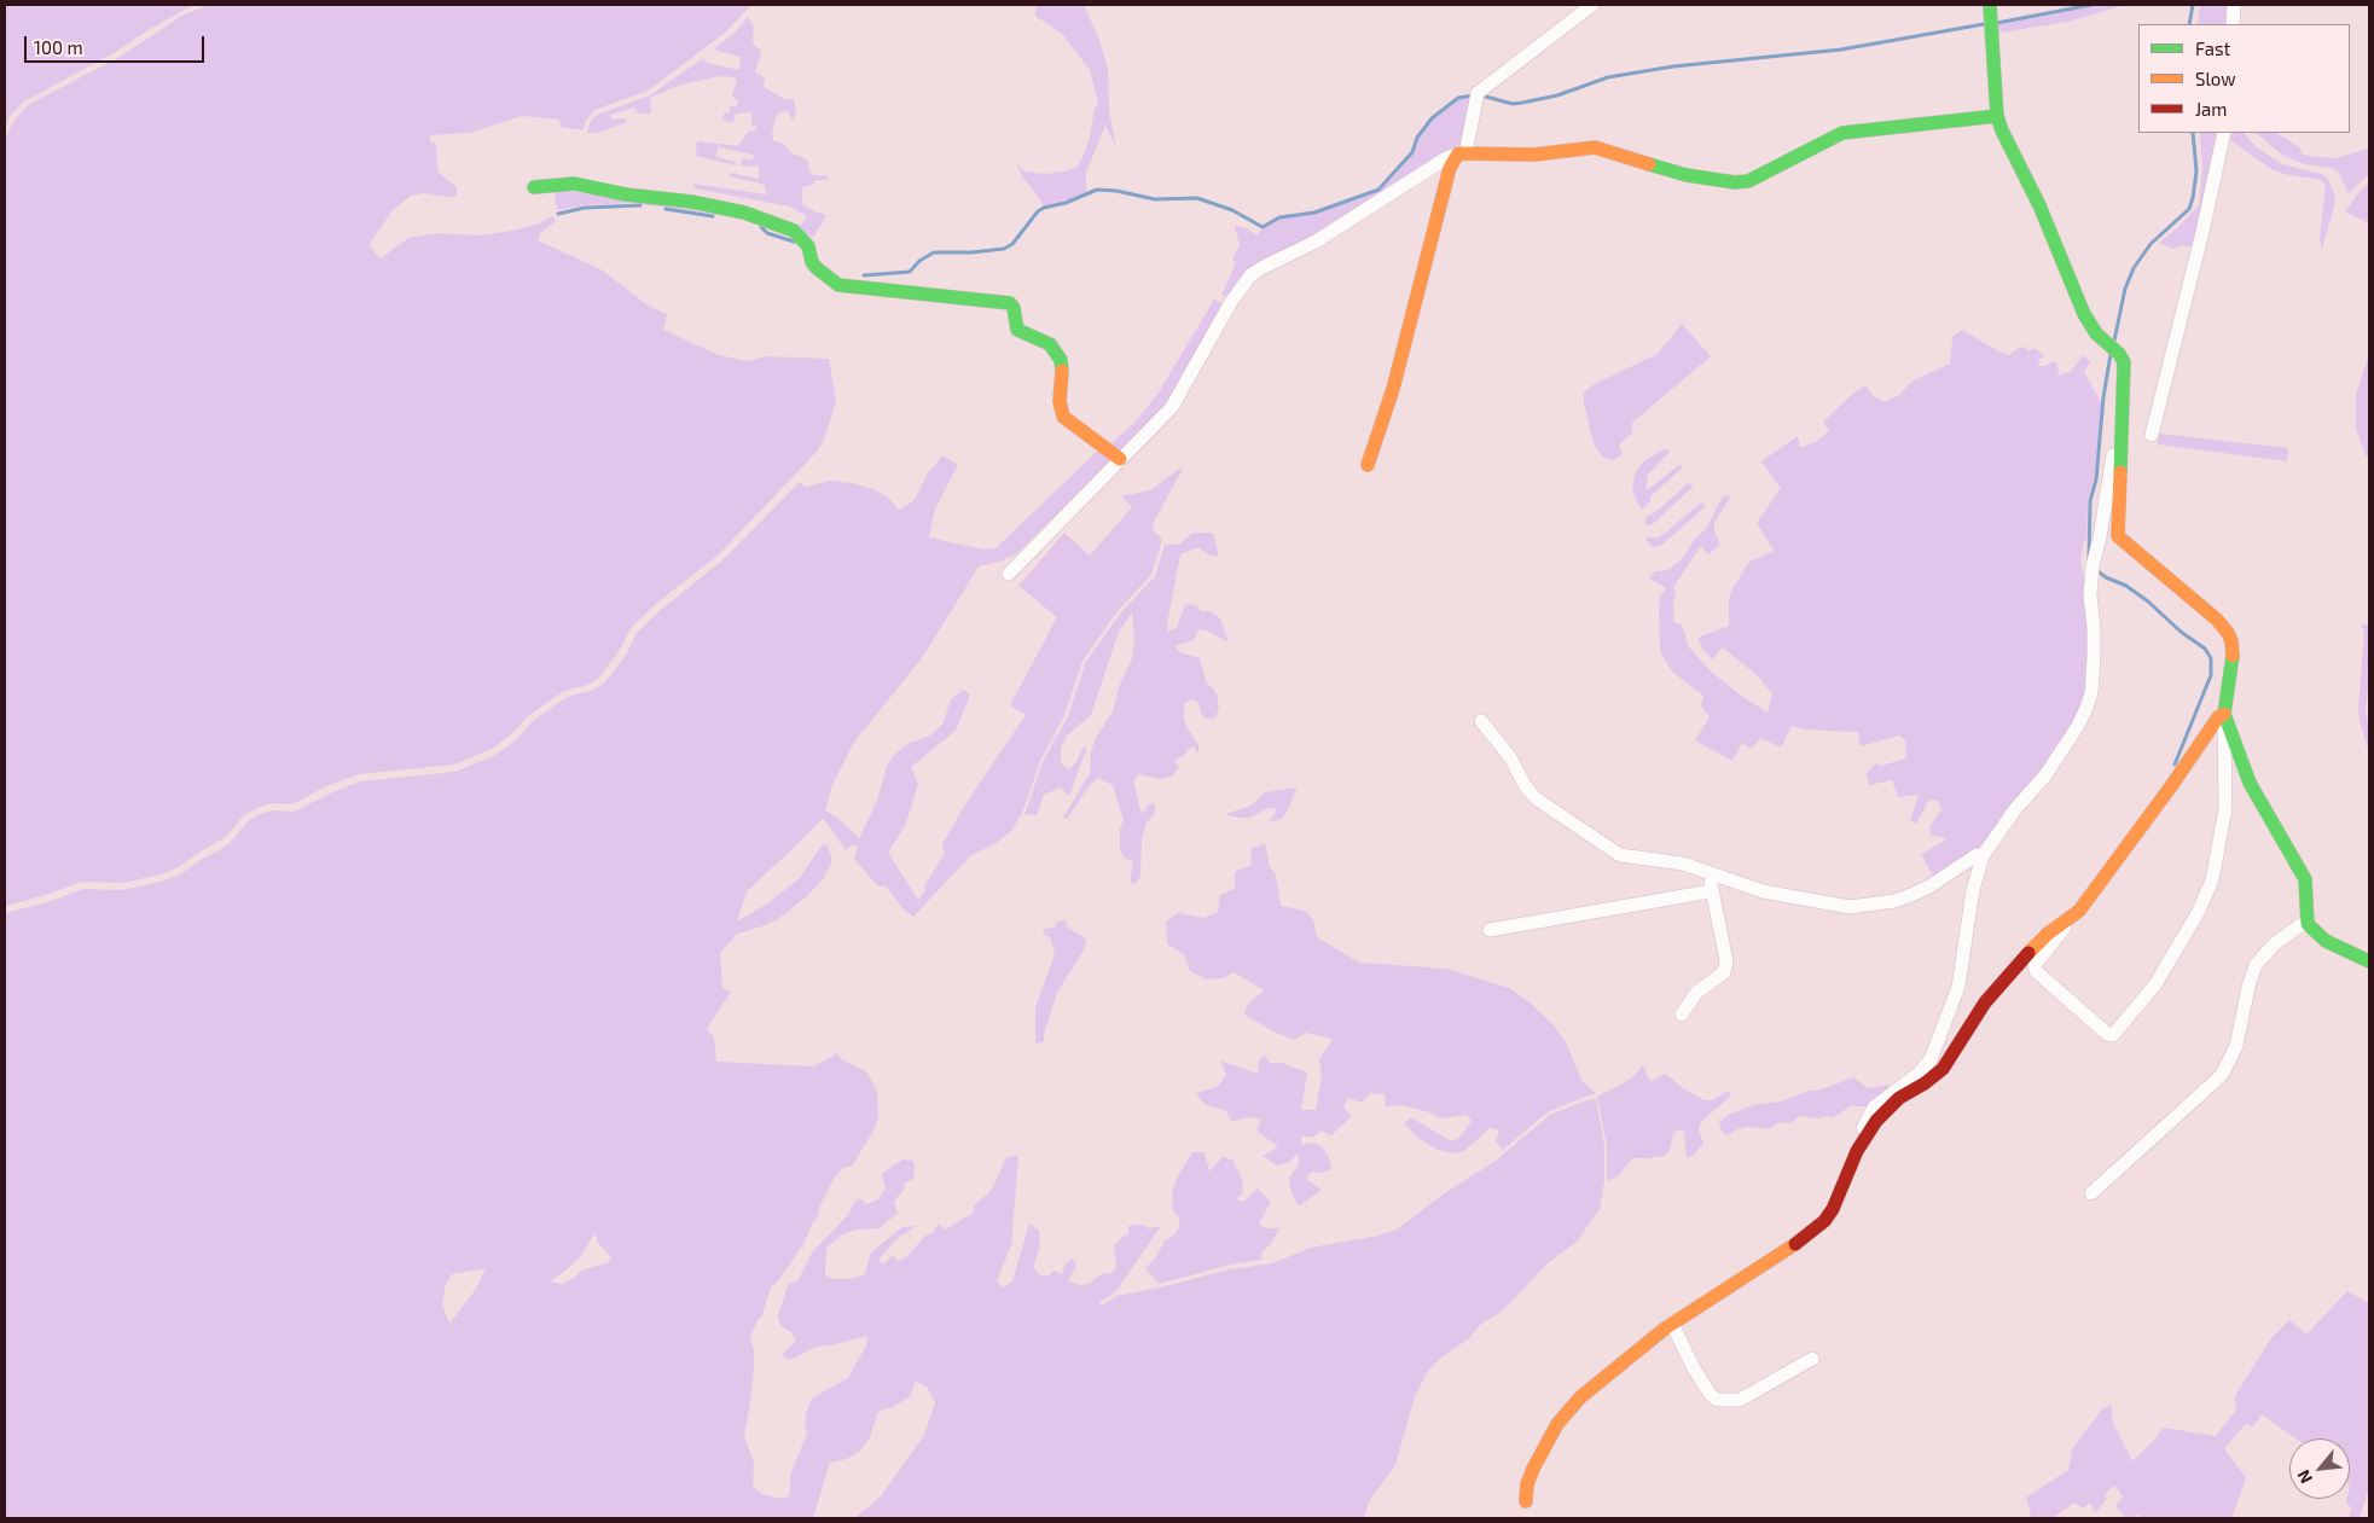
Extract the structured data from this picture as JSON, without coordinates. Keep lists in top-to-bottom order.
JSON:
{
  "legend": ["Fast", "Slow", "Jam"],
  "scale_bar": "100 m",
  "north": "bottom left"
}
